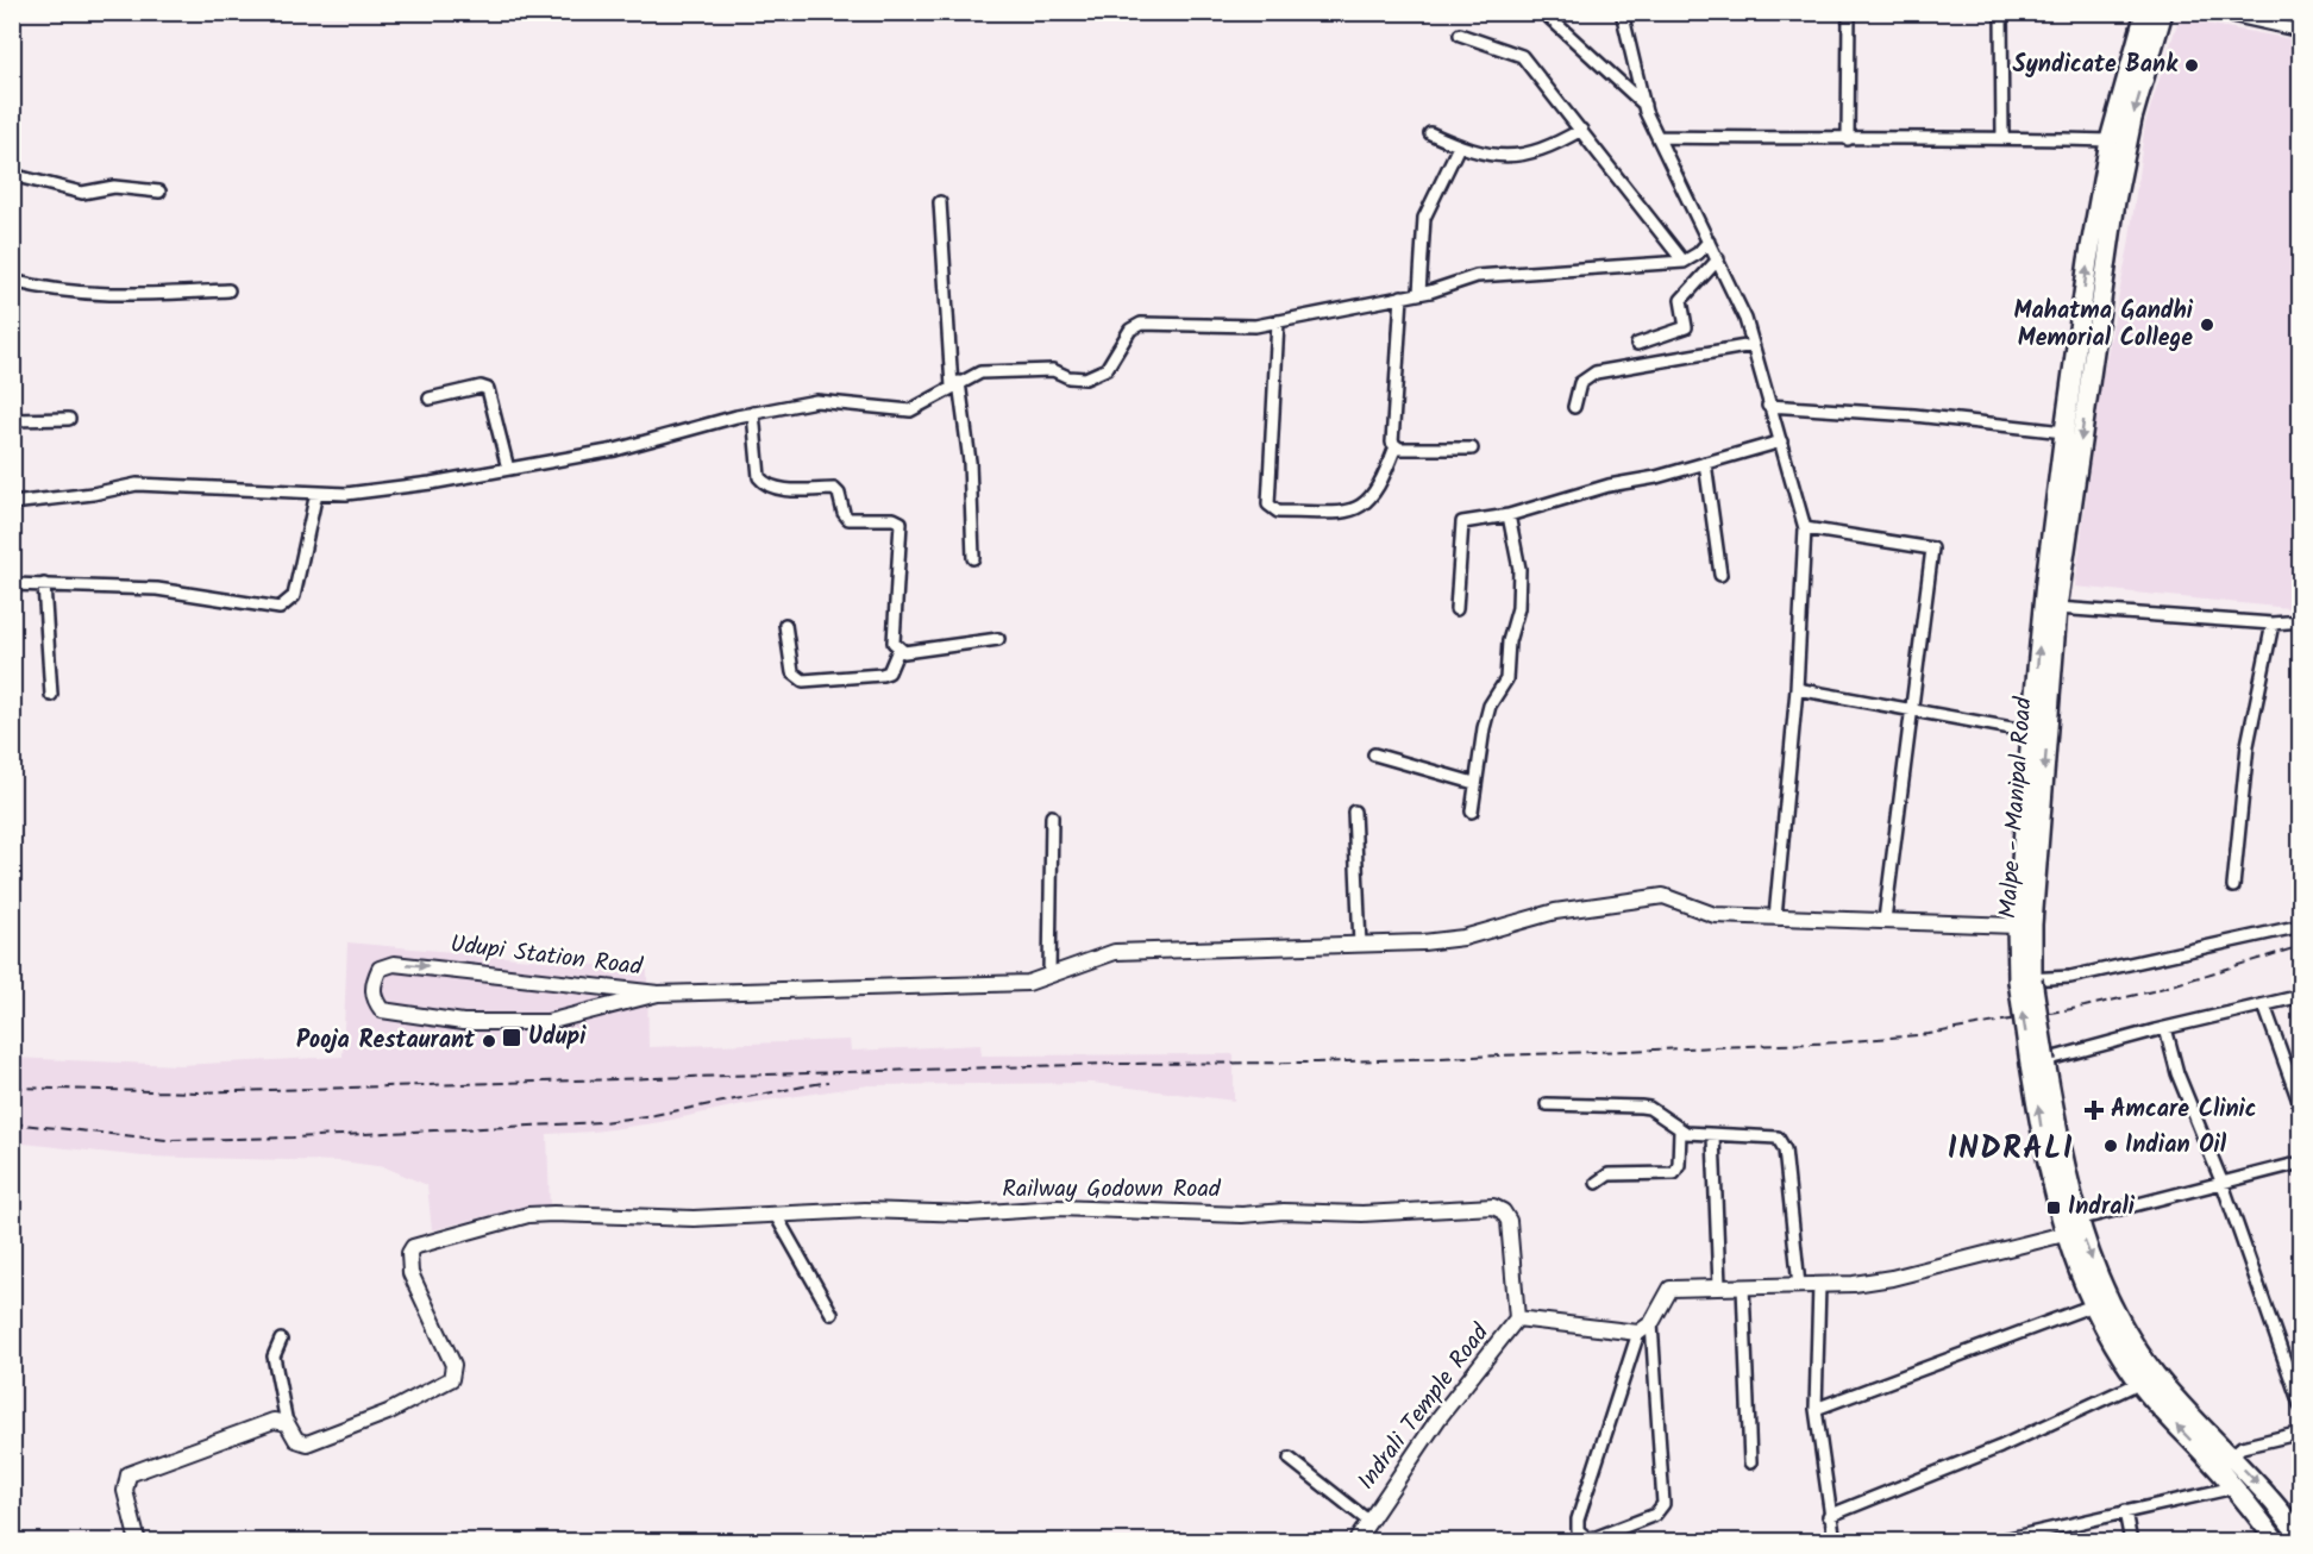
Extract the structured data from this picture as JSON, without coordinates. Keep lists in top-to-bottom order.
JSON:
{
  "streets": {
    "highway": ["Malpe - Manipal Road"],
    "street": ["Udupi Station Road", "Railway Godown Road", "Indrali Temple Road"]
  },
  "crossings": [
    ["Railway Godown Road", "Indrali Temple Road"]
  ],
  "districts": ["INDRALI"],
  "places": {
    "other": [
      "Syndicate Bank",
      "Mahatma Gandhi Memorial College",
      "Pooja Restaurant",
      "Indian Oil"
    ],
    "transit": ["Udupi", "Indrali"],
    "health": ["Amcare Clinic"]
  }
}
